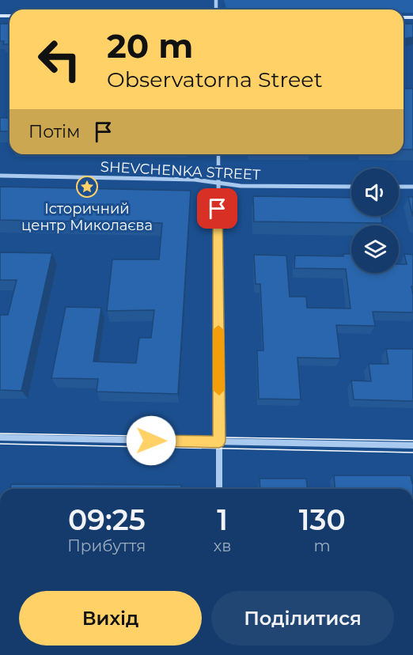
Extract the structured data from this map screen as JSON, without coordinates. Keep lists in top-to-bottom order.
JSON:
{
  "streets": {
    "street": ["SHEVCHENKA STREET"]
  },
  "places": {
    "place": ["Історичний центр Миколаєва"]
  },
  "page": {
    "turn": ["20 m", "Observatorna Street"],
    "then": "Потім",
    "eta": [
      "09:25",
      "Прибуття",
      "1",
      "хв",
      "130",
      "m"
    ],
    "buttons": ["Вихід", "Поділитися"]
  }
}
